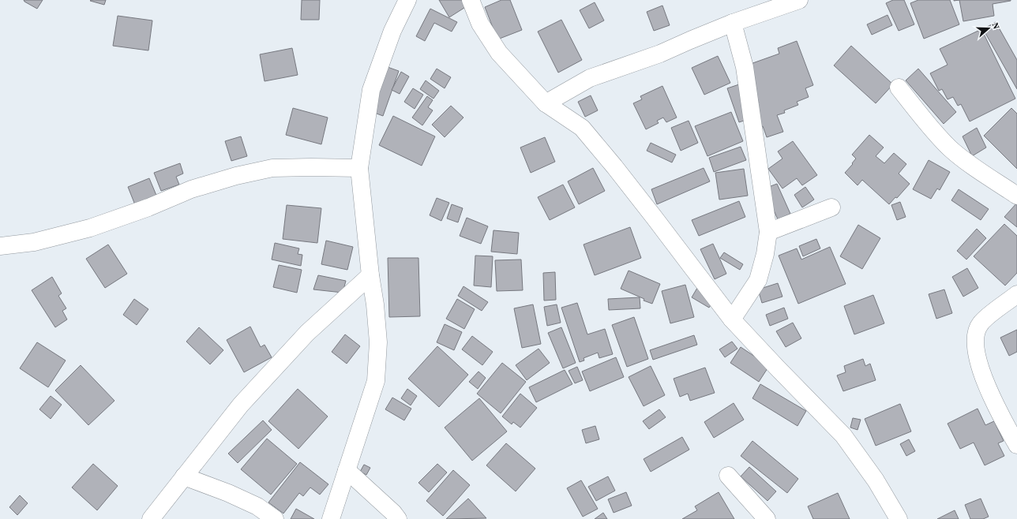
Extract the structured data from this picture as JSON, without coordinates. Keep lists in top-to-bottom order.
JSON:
{
  "north": "right"
}
